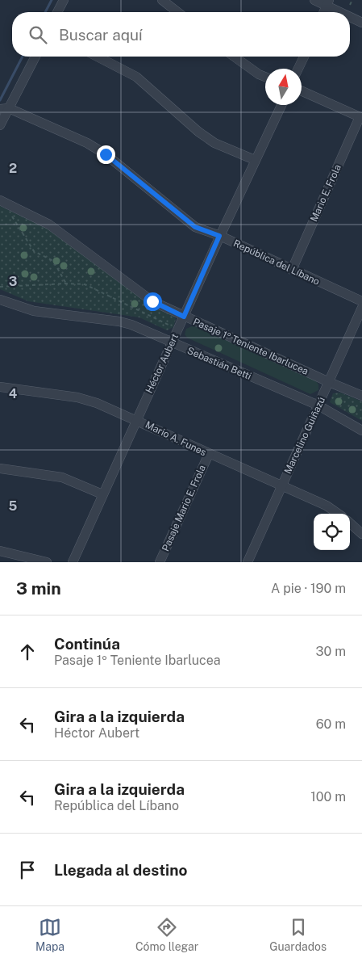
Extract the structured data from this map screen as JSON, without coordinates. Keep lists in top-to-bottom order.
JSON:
{
  "streets": {
    "street": [
      "Mario E. Frola",
      "República del Líbano",
      "Pasaje 1º Teniente Ibarlucea",
      "Héctor Aubert",
      "Sebastián Betti",
      "Marcelino Guiñazú",
      "Mario A. Funes",
      "Pasaje Mario E. Frola"
    ]
  },
  "crossings": [
    ["Mario E. Frola", "República del Líbano"],
    ["República del Líbano", "Héctor Aubert"],
    ["Pasaje 1º Teniente Ibarlucea", "Héctor Aubert"],
    ["Pasaje 1º Teniente Ibarlucea", "Marcelino Guiñazú"],
    ["Héctor Aubert", "Sebastián Betti"],
    ["Héctor Aubert", "Mario A. Funes"],
    ["Sebastián Betti", "Marcelino Guiñazú"],
    ["Marcelino Guiñazú", "Mario A. Funes"],
    ["Mario A. Funes", "Pasaje Mario E. Frola"]
  ],
  "north": "top",
  "page": {
    "search": "Buscar aquí",
    "heading": ["3 min", "A pie · 190 m"],
    "list": [
      ["Continúa", "Pasaje 1º Teniente Ibarlucea", "30 m"],
      ["Gira a la izquierda", "Héctor Aubert", "60 m"],
      ["Gira a la izquierda", "República del Líbano", "100 m"],
      "Llegada al destino"
    ],
    "nav": ["Mapa", "Cómo llegar", "Guardados"]
  },
  "grid": {
    "rows": [
      "2",
      "3",
      "4",
      "5"
    ]
  }
}
